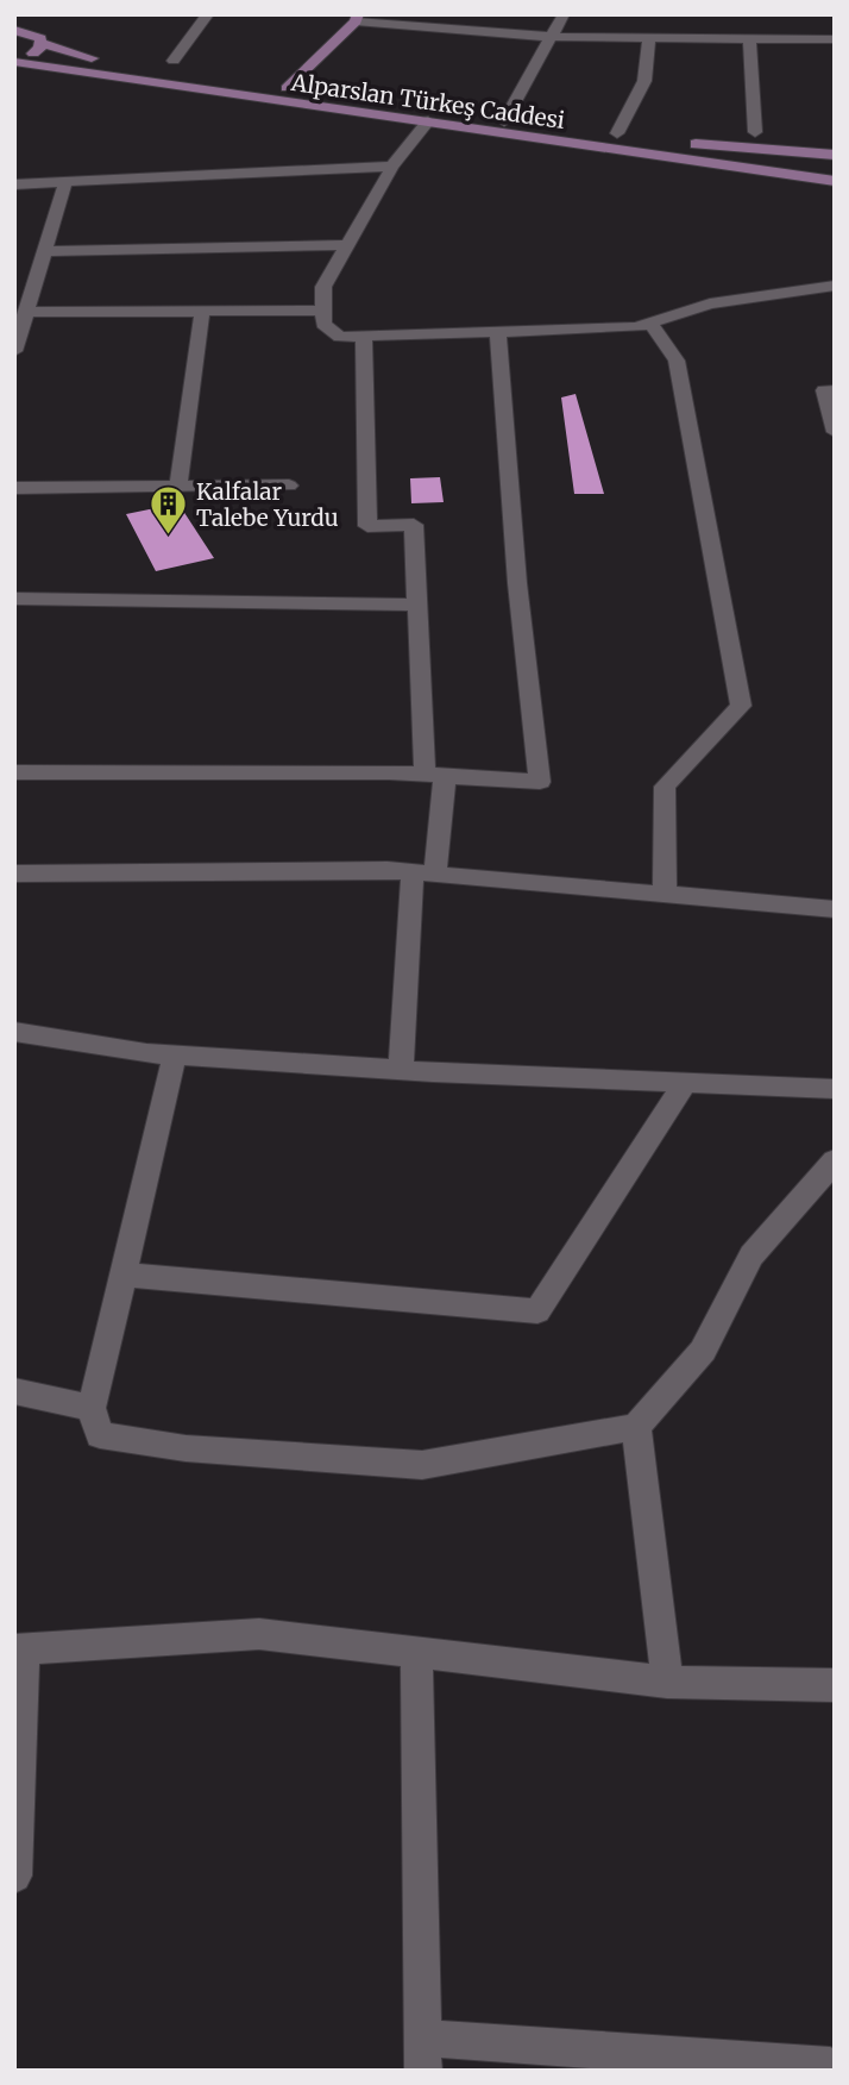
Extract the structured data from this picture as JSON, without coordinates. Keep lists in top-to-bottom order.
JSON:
{
  "streets": {
    "main road": ["Alparslan Türkeş Caddesi"]
  },
  "places": {
    "building": ["Kalfalar Talebe Yurdu"]
  }
}
